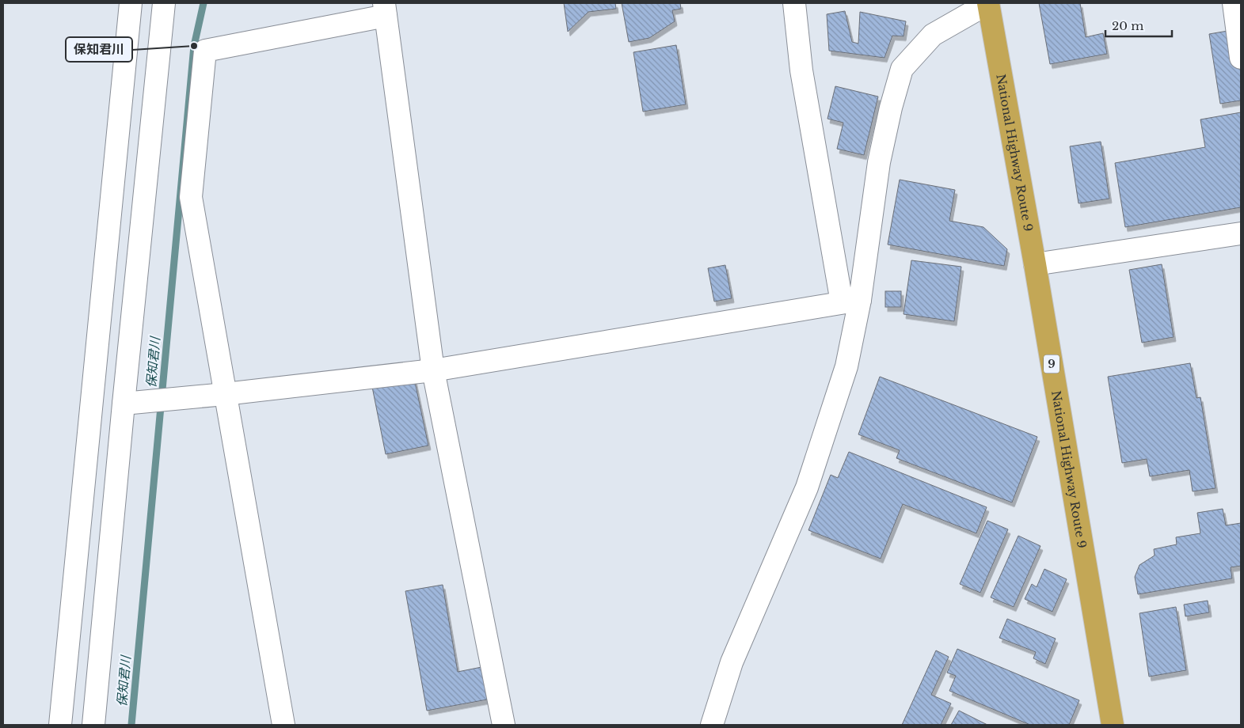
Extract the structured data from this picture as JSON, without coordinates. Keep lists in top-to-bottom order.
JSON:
{
  "streets": {
    "highway": ["National Highway Route 9", "9"]
  },
  "water": ["保知君川"],
  "places": ["保知君川"],
  "scale_bar": "20 m"
}
